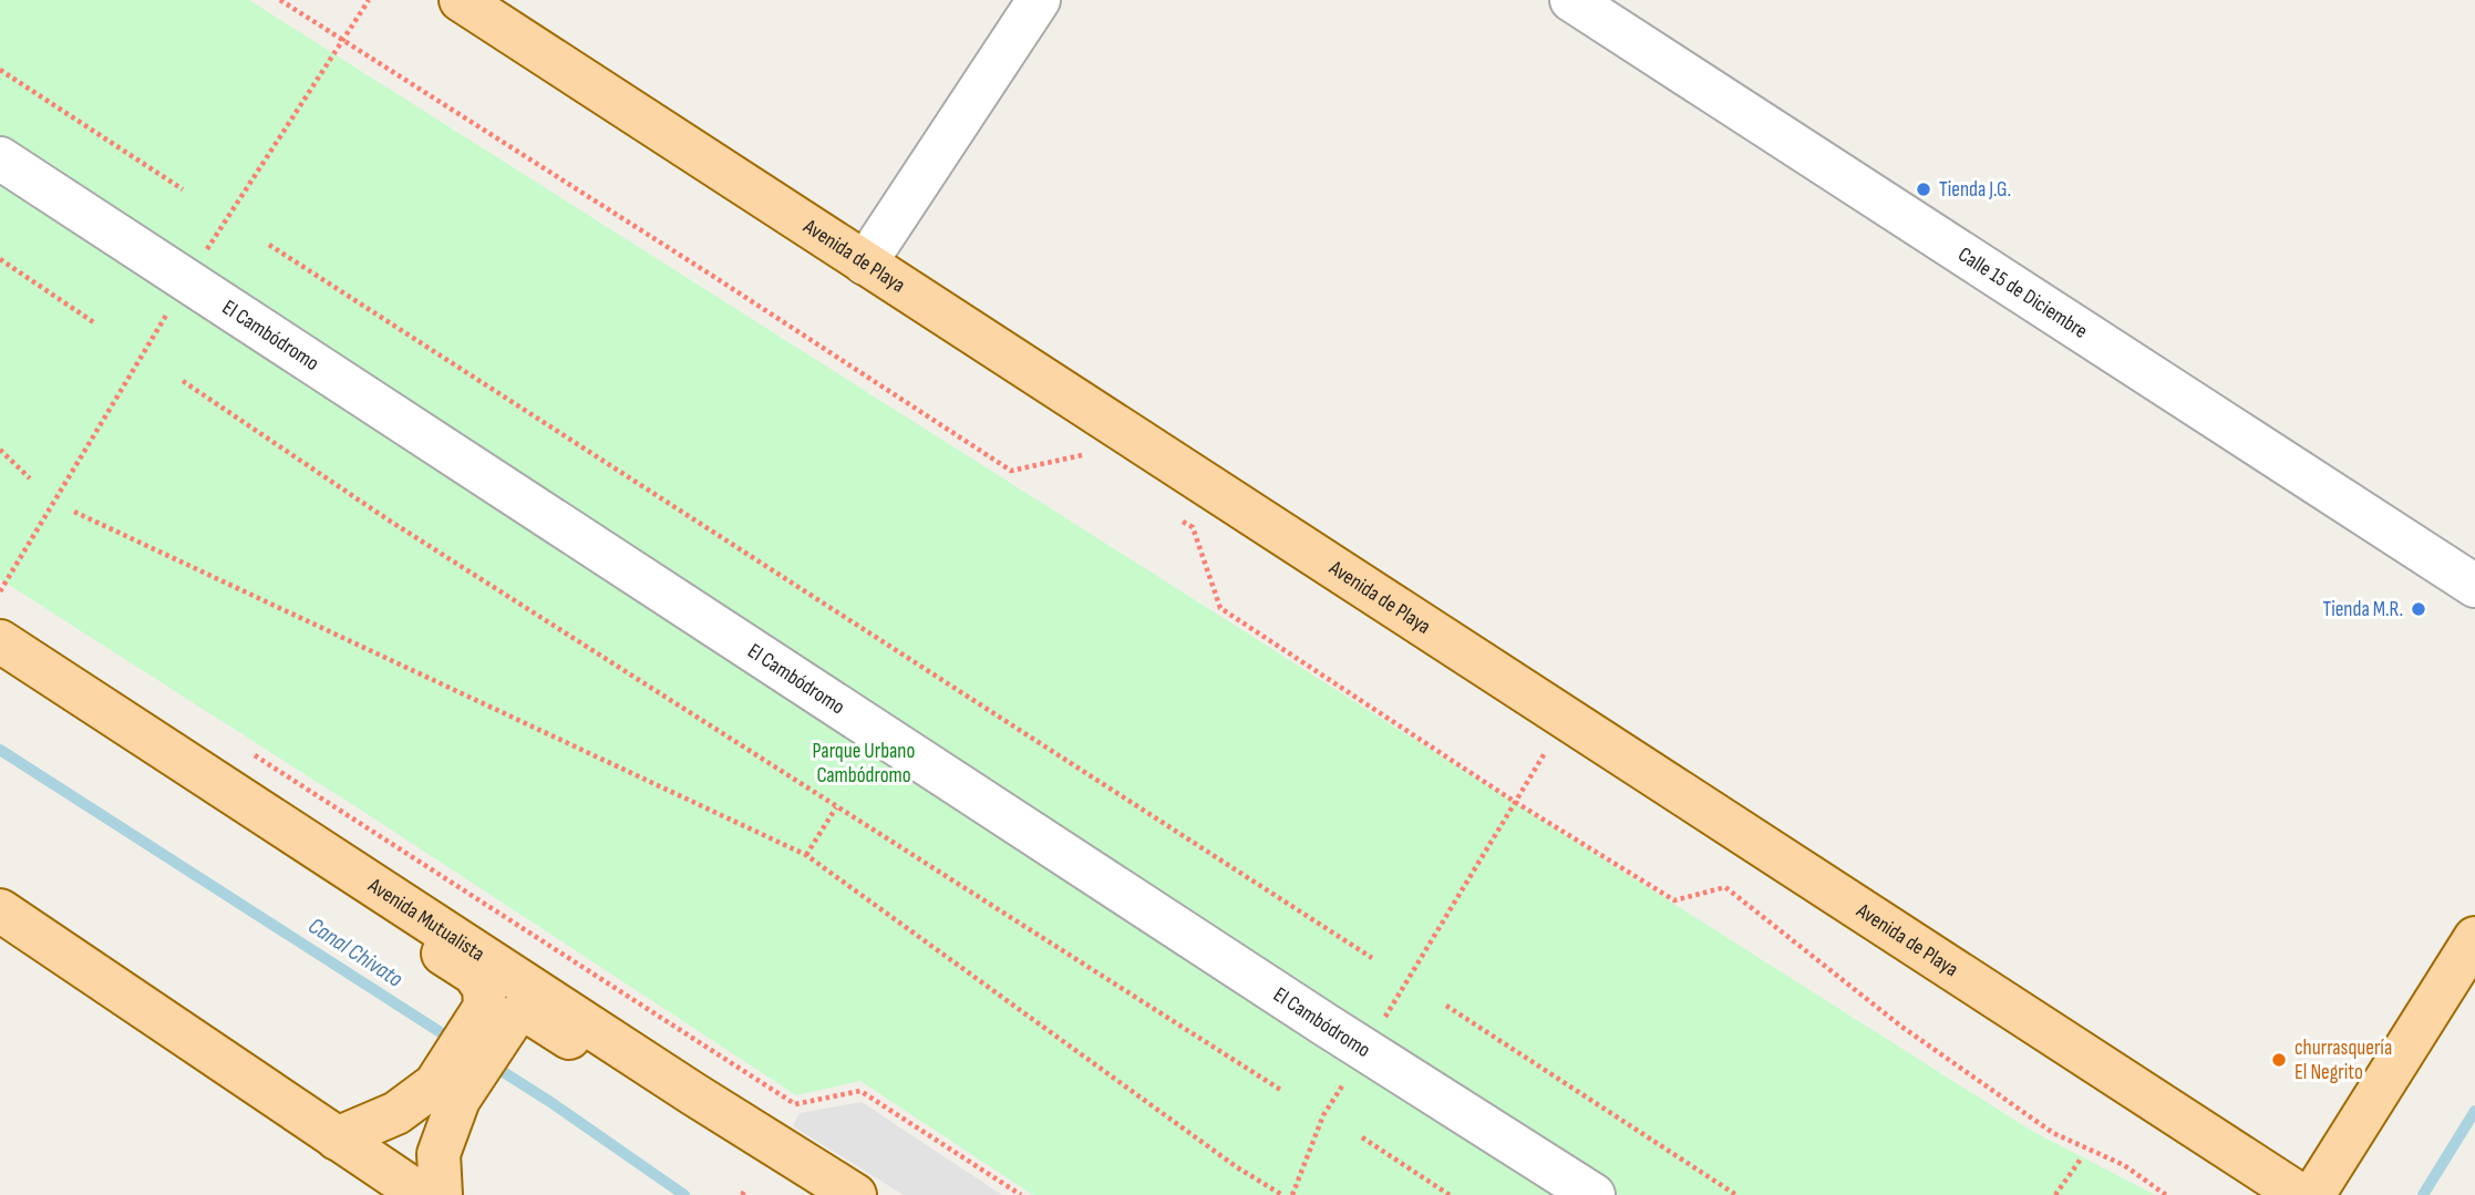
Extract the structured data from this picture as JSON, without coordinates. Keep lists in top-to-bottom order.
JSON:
{
  "streets": {
    "main road": ["Avenida de Playa", "Avenida Mutualista"],
    "street": ["Calle 15 de Diciembre", "El Cambódromo"]
  },
  "water": ["Canal Chivato"],
  "parks": ["Parque Urbano Cambódromo"],
  "places": ["Tienda J.G.", "Tienda M.R.", "churrasquería El Negrito"]
}
